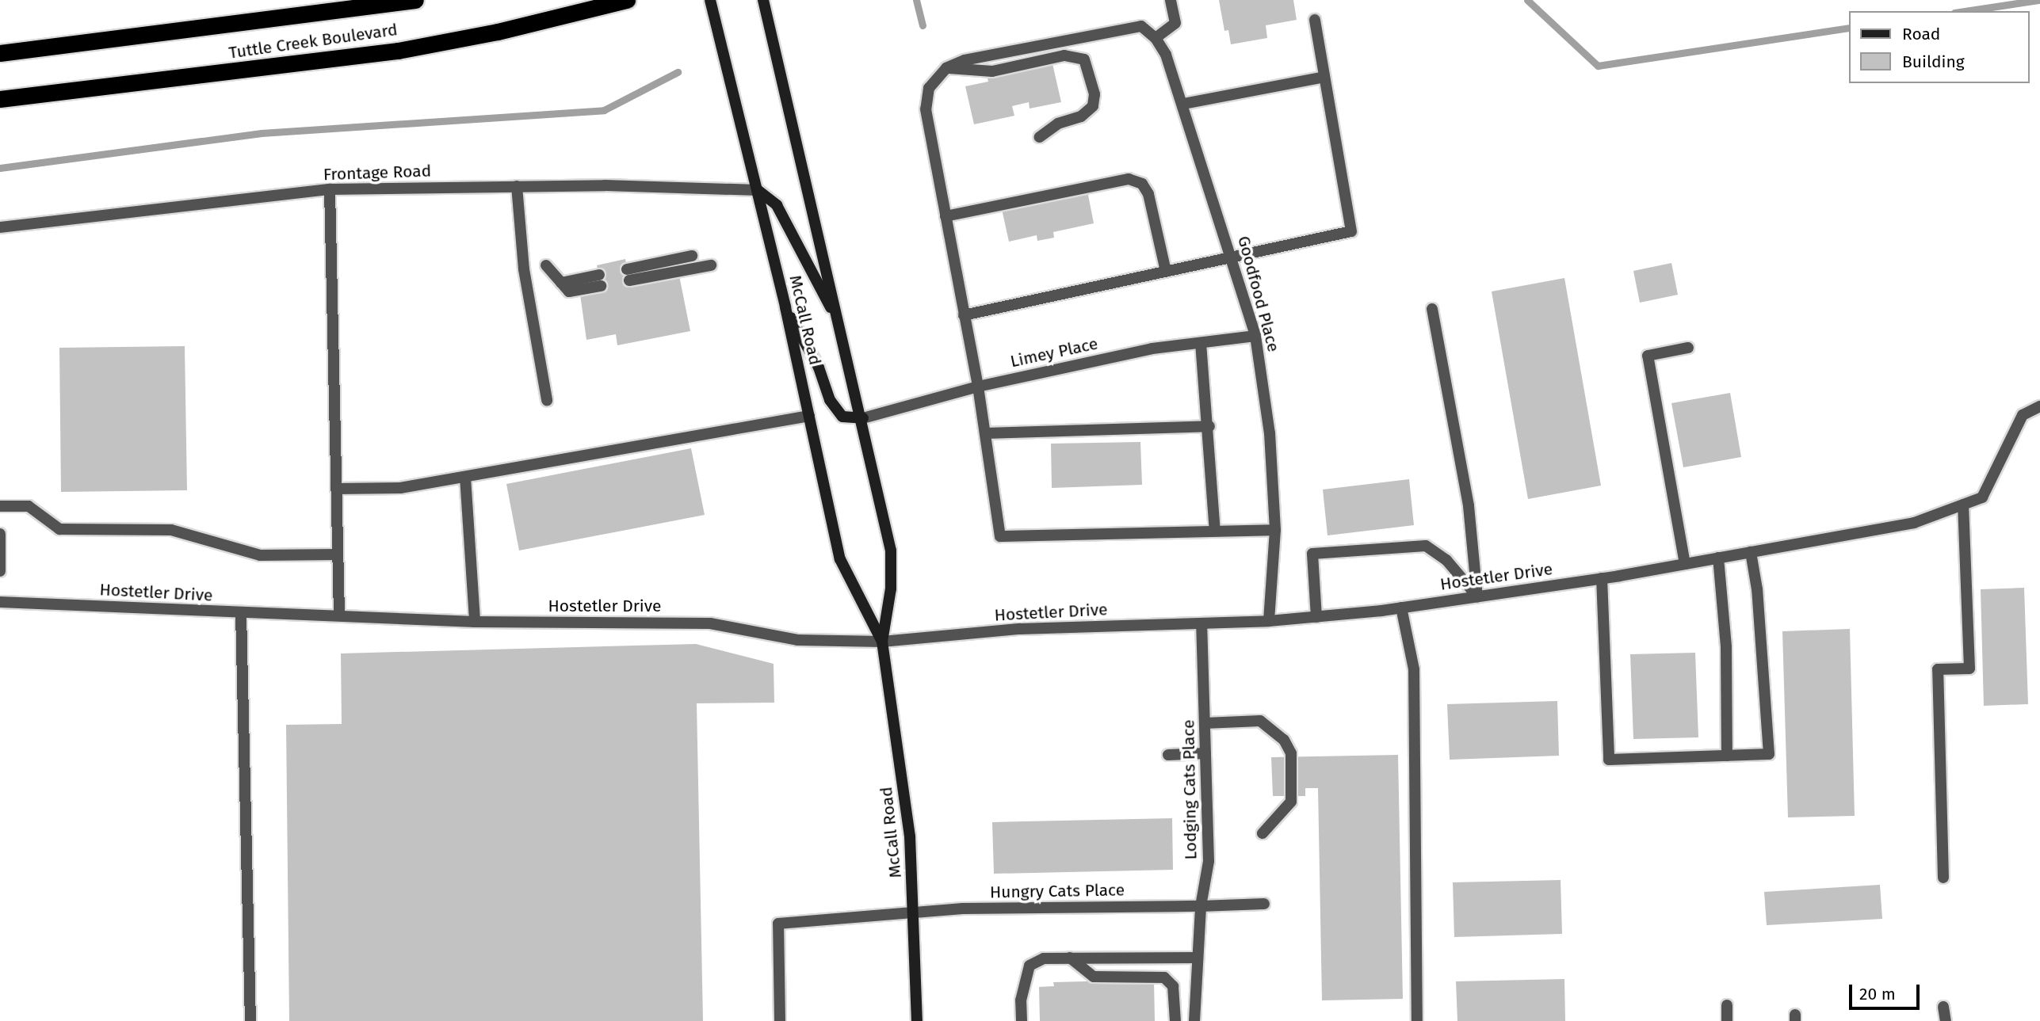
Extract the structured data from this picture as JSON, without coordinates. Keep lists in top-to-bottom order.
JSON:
{
  "streets": {
    "highway": ["Tuttle Creek Boulevard"],
    "main road": ["McCall Road"],
    "street": [
      "Frontage Road",
      "Goodfood Place",
      "Limey Place",
      "Hostetler Drive",
      "Lodging Cats Place",
      "Hungry Cats Place"
    ]
  },
  "crossings": [
    ["Frontage Road", "McCall Road"],
    ["Goodfood Place", "Limey Place"],
    ["Goodfood Place", "Hostetler Drive"],
    ["McCall Road", "Limey Place"],
    ["McCall Road", "Hostetler Drive"],
    ["McCall Road", "Hungry Cats Place"],
    ["Hostetler Drive", "Lodging Cats Place"],
    ["Lodging Cats Place", "Hungry Cats Place"]
  ],
  "legend": ["Road", "Building"],
  "scale_bar": "20 m"
}
